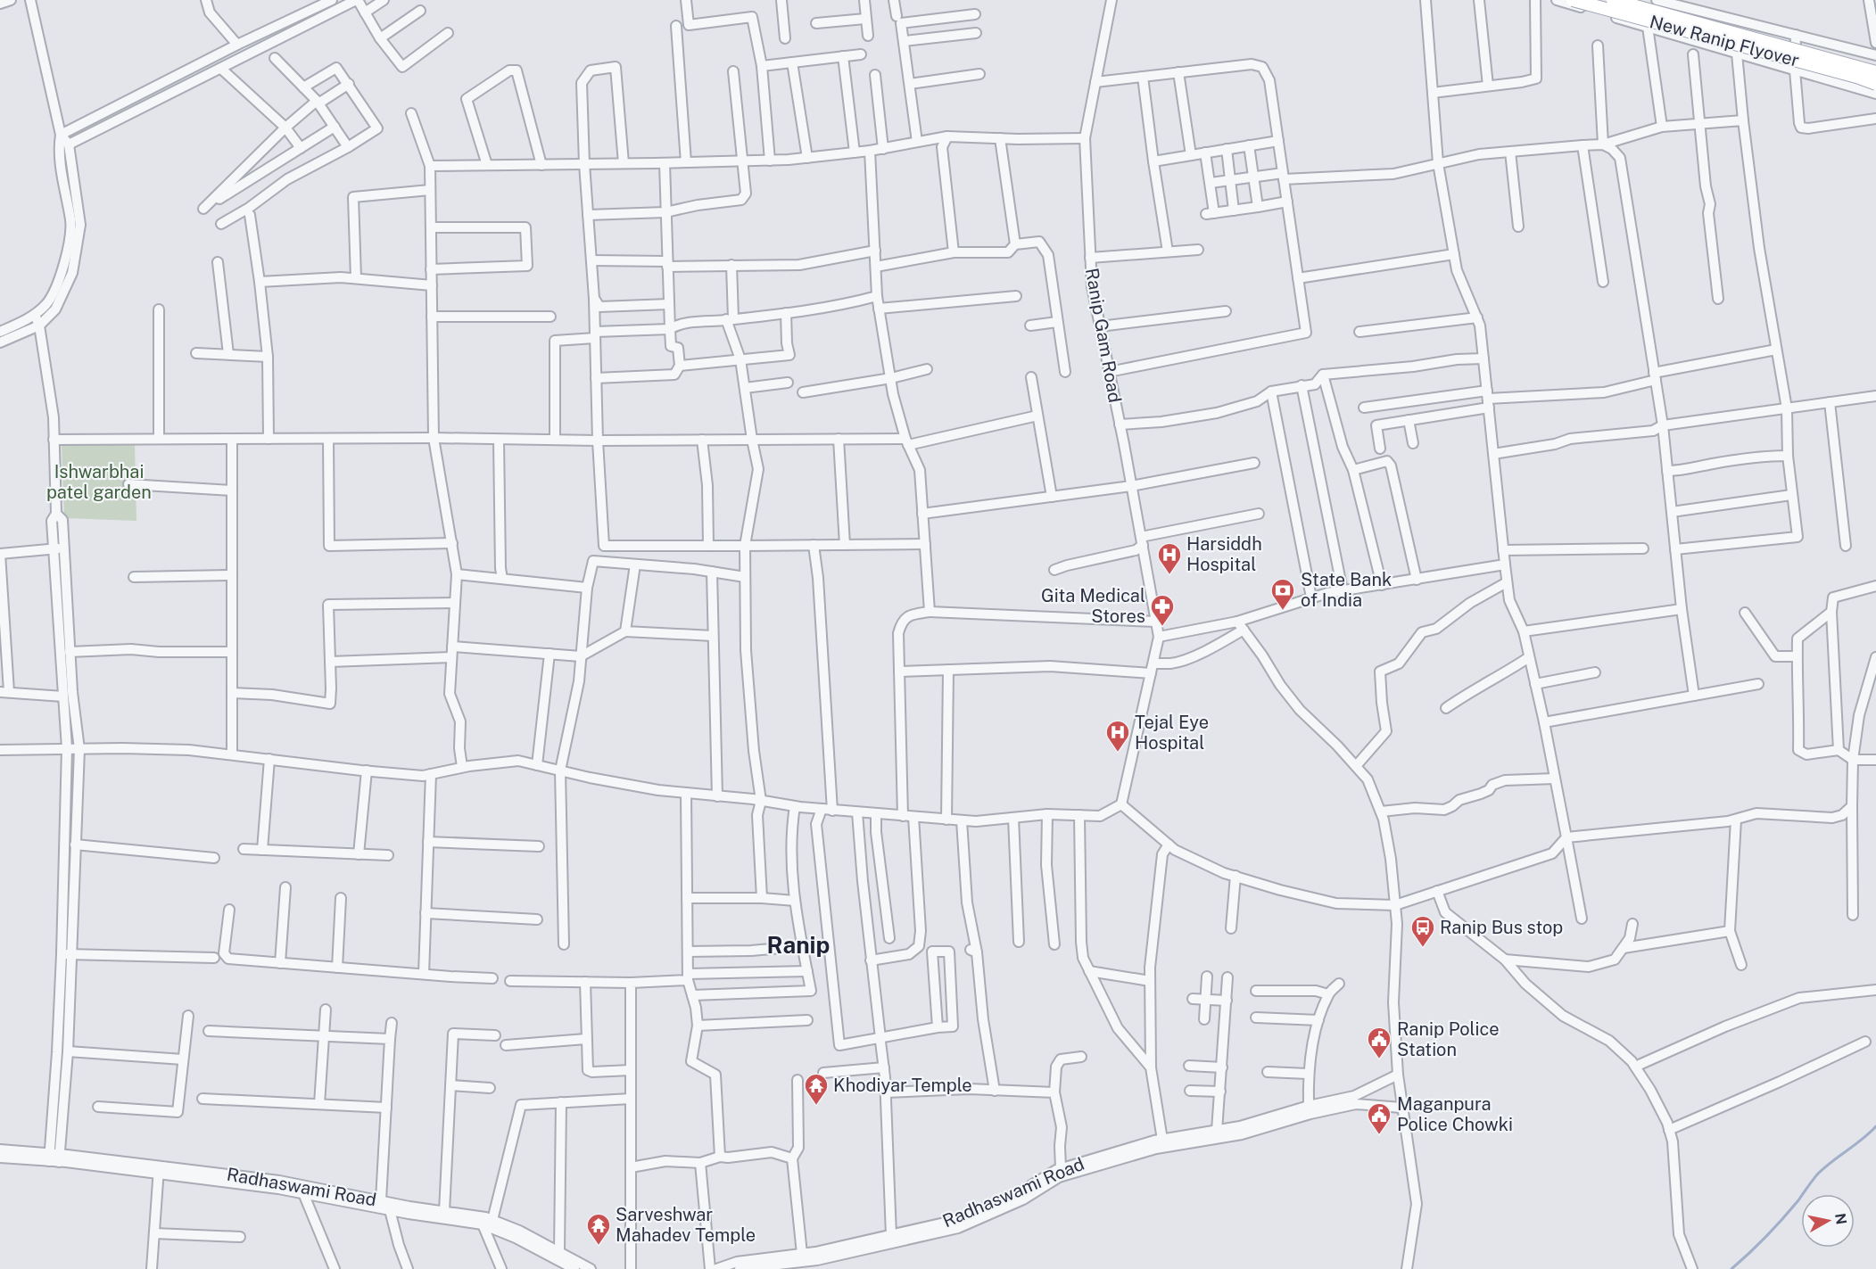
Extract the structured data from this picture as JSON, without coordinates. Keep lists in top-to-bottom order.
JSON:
{
  "streets": {
    "main road": ["New Ranip Flyover"],
    "street": ["Ranip Gam Road", "Radhaswami Road"]
  },
  "districts": ["Ranip"],
  "parks": ["Ishwarbhai patel garden"],
  "places": {
    "hospital": ["Harsiddh Hospital", "Tejal Eye Hospital"],
    "bank": ["State Bank of India"],
    "pharmacy": ["Gita Medical Stores"],
    "bus stop": ["Ranip Bus stop"],
    "public building": ["Ranip Police Station", "Maganpura Police Chowki"],
    "temple": ["Khodiyar Temple", "Sarveshwar Mahadev Temple"]
  },
  "north": "right"
}
